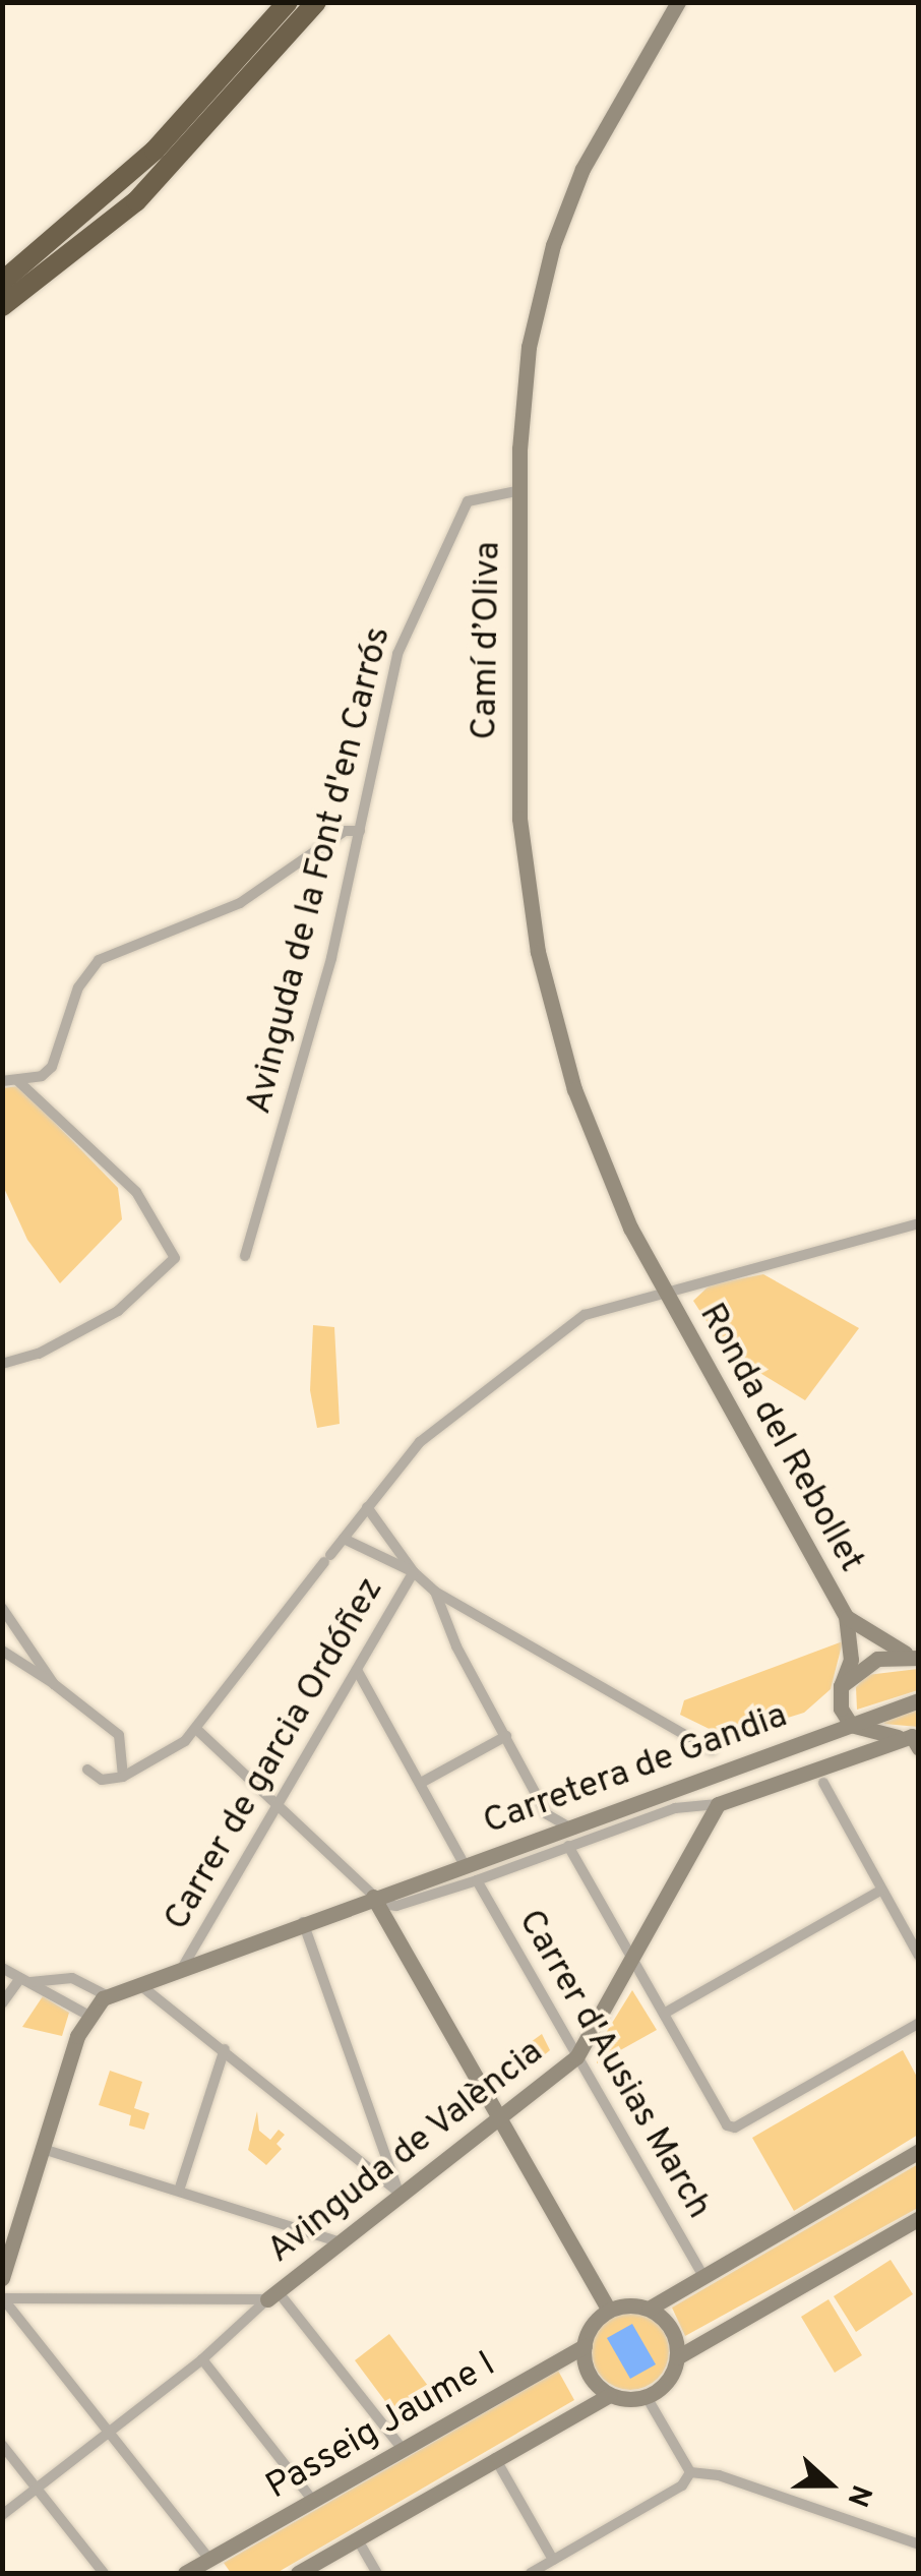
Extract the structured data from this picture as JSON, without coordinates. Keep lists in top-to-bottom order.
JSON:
{
  "streets": {
    "street": [
      "Camí d’Oliva",
      "Avinguda de la Font d'en Carrós",
      "Ronda del Rebollet",
      "Carrer de garcia Ordóñez",
      "Carretera de Gandia",
      "Carrer d'Ausias March",
      "Avinguda de València",
      "Passeig Jaume I"
    ]
  },
  "crossings": [
    ["Camí d’Oliva", "Avinguda de la Font d'en Carrós"],
    ["Camí d’Oliva", "Ronda del Rebollet"],
    ["Carrer de garcia Ordóñez", "Carretera de Gandia"],
    ["Carretera de Gandia", "Carrer d'Ausias March"],
    ["Carretera de Gandia", "Avinguda de València"],
    ["Carrer d'Ausias March", "Avinguda de València"]
  ],
  "north": "right"
}
